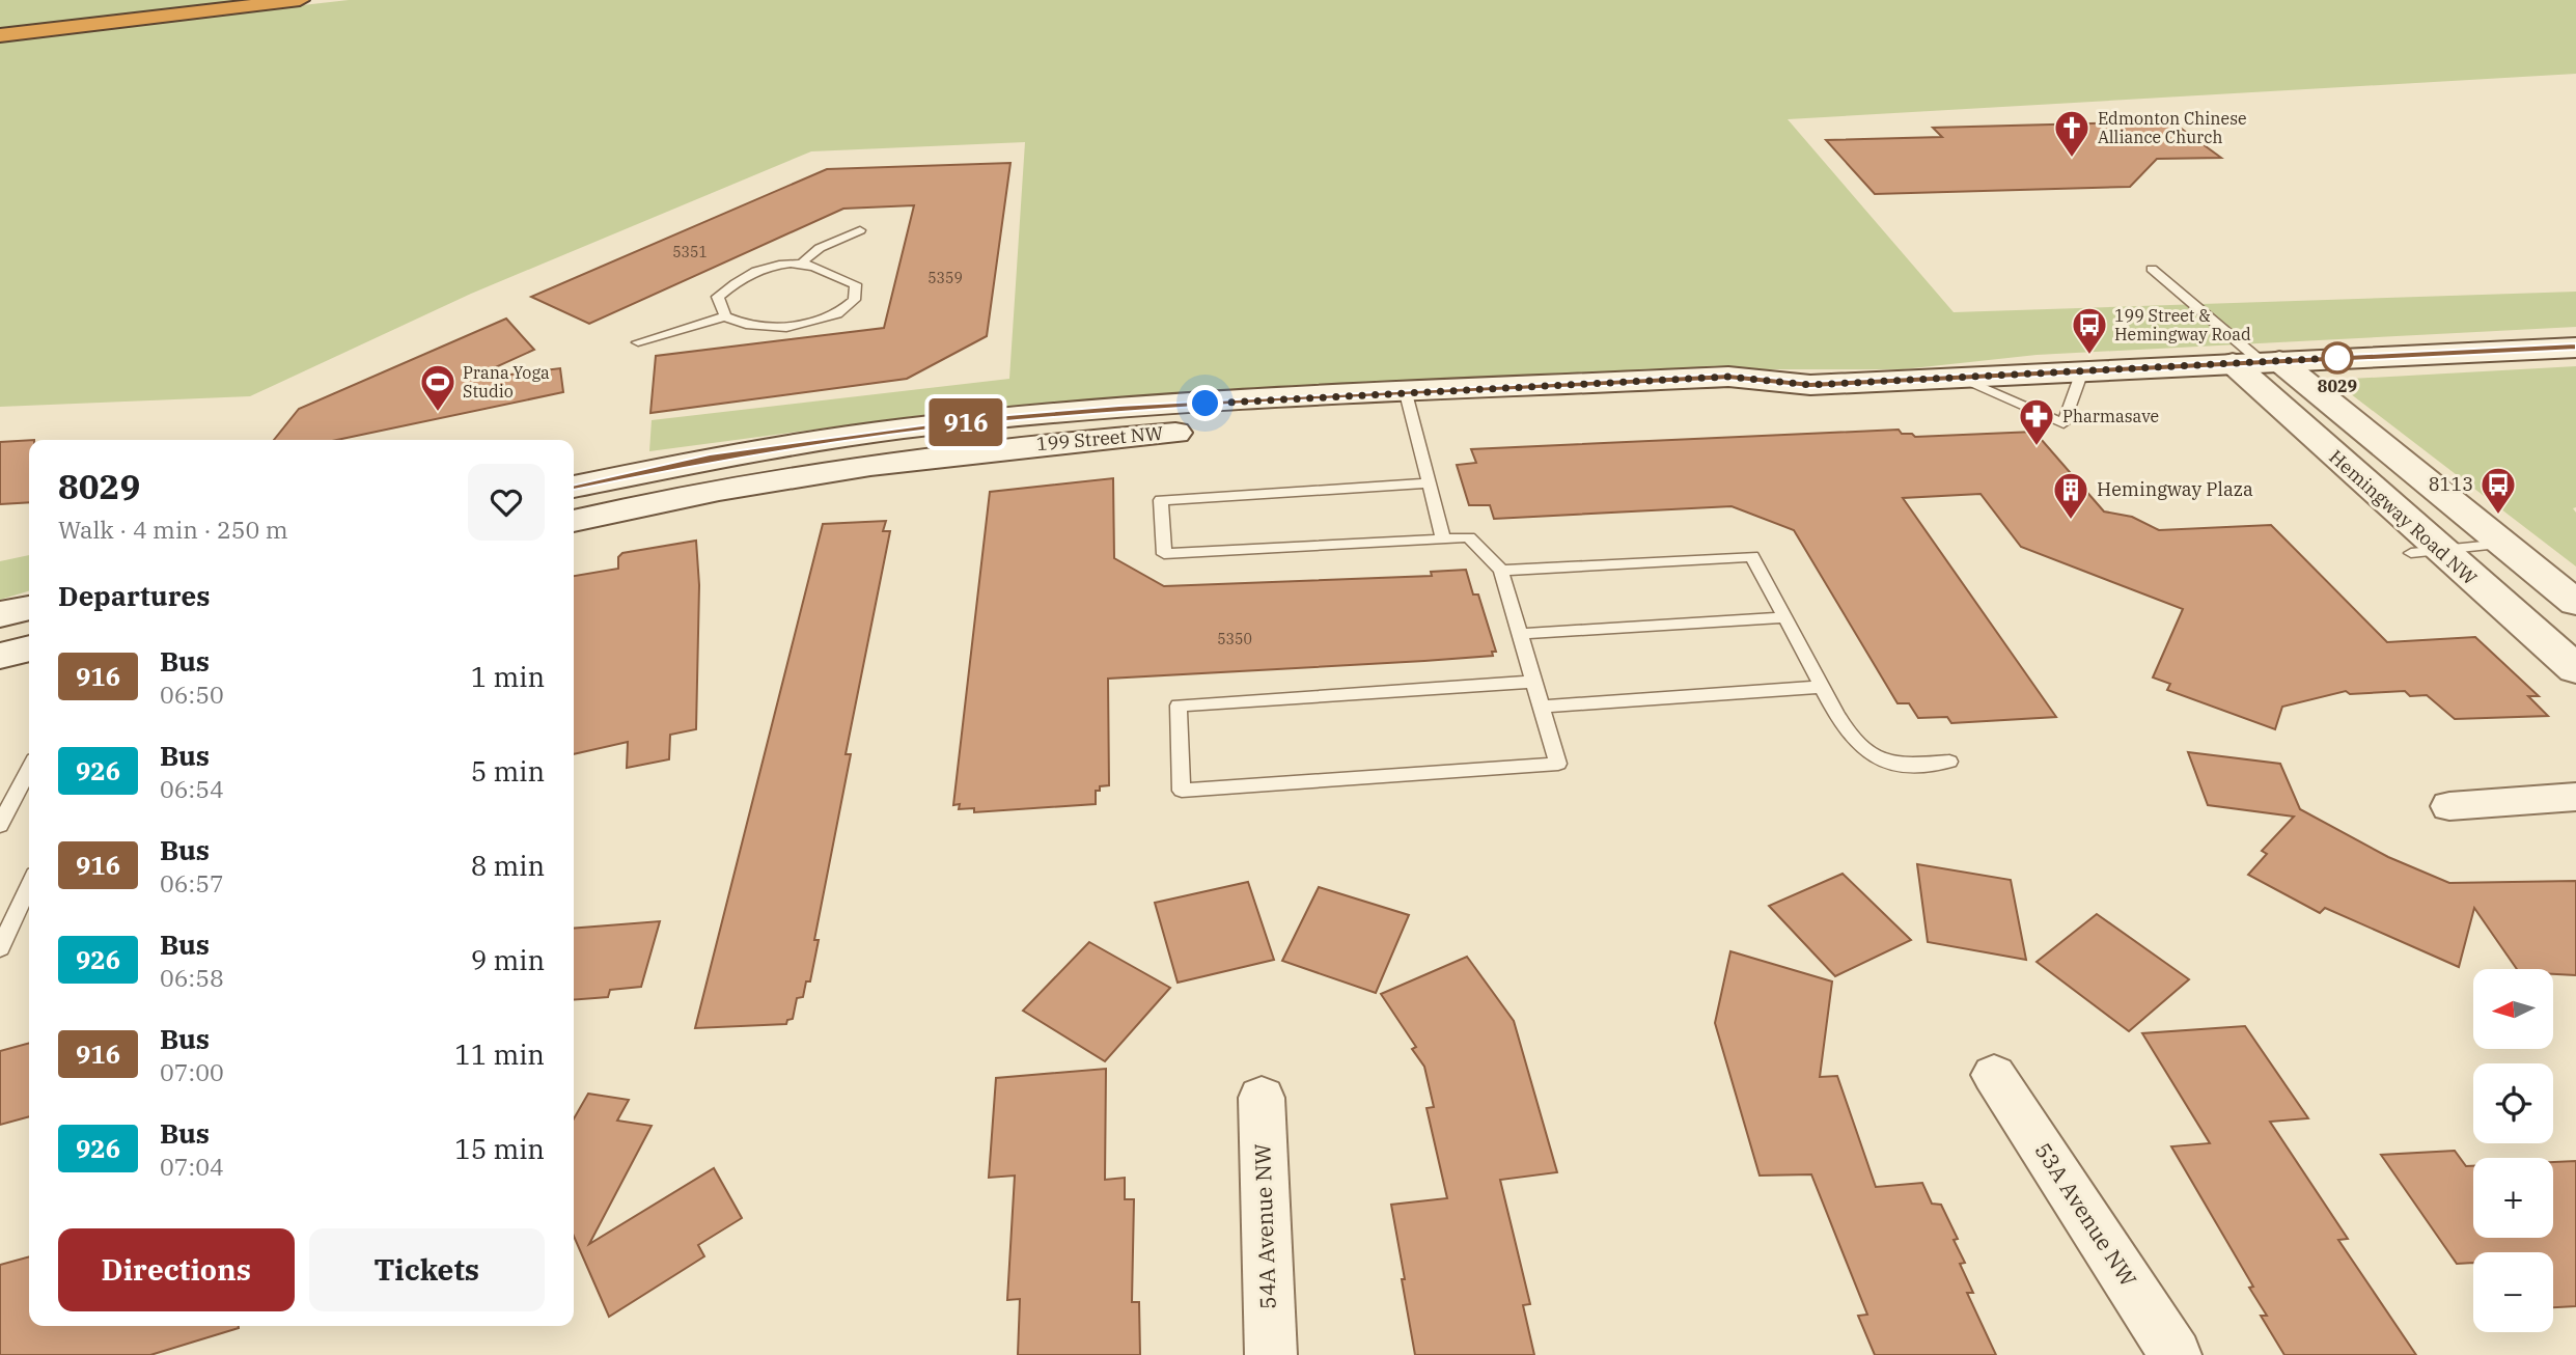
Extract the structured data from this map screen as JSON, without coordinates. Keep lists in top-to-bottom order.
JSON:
{
  "streets": {
    "main road": ["199 Street NW", "Hemingway Road NW"],
    "street": ["53A Avenue NW", "54A Avenue NW"]
  },
  "crossings": [
    ["199 Street NW", "Hemingway Road NW"]
  ],
  "places": {
    "church": ["Edmonton Chinese Alliance Church"],
    "bus stop": ["199 Street & Hemingway Road", "8113"],
    "other": ["8029"],
    "sports": ["Prana Yoga Studio"],
    "pharmacy": ["Pharmasave"],
    "building": ["Hemingway Plaza"]
  },
  "lines": ["bus line 916"],
  "house_numbers": ["5351", "5359", "5350"],
  "north": "left",
  "page": {
    "on_map": "916",
    "heading": [
      ["8029", "Walk · 4 min · 250 m"],
      "Departures"
    ],
    "list": [
      {
        "mark": "916",
        "name": "Bus",
        "note": "06:50",
        "value": "1 min"
      },
      {
        "mark": "926",
        "name": "Bus",
        "note": "06:54",
        "value": "5 min"
      },
      {
        "mark": "916",
        "name": "Bus",
        "note": "06:57",
        "value": "8 min"
      },
      {
        "mark": "926",
        "name": "Bus",
        "note": "06:58",
        "value": "9 min"
      },
      {
        "mark": "916",
        "name": "Bus",
        "note": "07:00",
        "value": "11 min"
      },
      {
        "mark": "926",
        "name": "Bus",
        "note": "07:04",
        "value": "15 min"
      }
    ],
    "map_buttons": ["+", "−"],
    "buttons": ["Directions", "Tickets"]
  }
}
